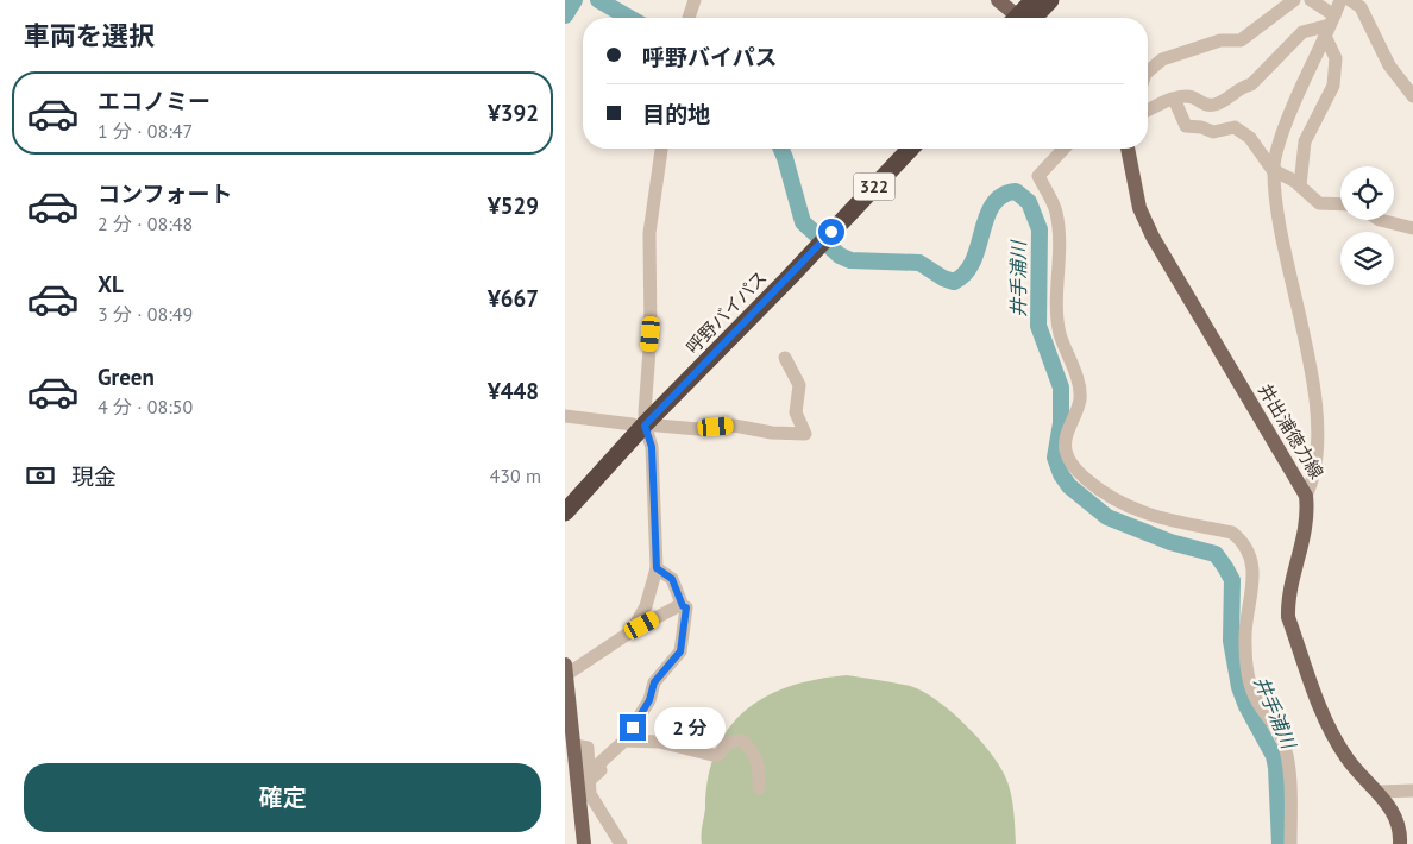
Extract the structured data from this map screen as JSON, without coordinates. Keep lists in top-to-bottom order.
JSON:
{
  "streets": {
    "highway": ["322", "呼野バイパス"],
    "main road": ["井出浦徳力線"]
  },
  "water": ["井手浦川"],
  "page": {
    "heading": "車両を選択",
    "banner": ["呼野バイパス", "目的地"],
    "list": [
      {
        "name": "エコノミー",
        "note": "1 分 · 08:47",
        "value": "¥392"
      },
      {
        "name": "コンフォート",
        "note": "2 分 · 08:48",
        "value": "¥529"
      },
      {
        "name": "XL",
        "note": "3 分 · 08:49",
        "value": "¥667"
      },
      {
        "name": "Green",
        "note": "4 分 · 08:50",
        "value": "¥448"
      }
    ],
    "pay": ["現金", "430 m"],
    "bubble": "2 分",
    "buttons": "確定"
  }
}
